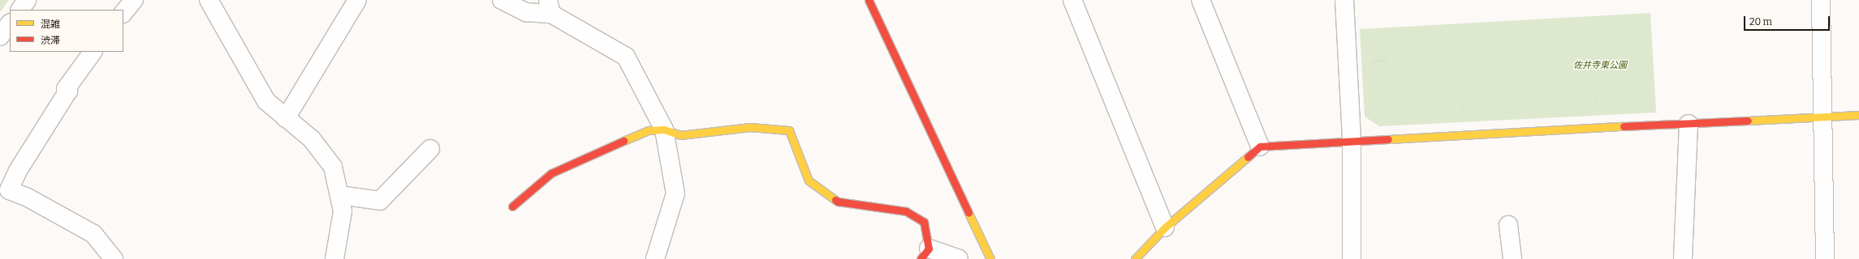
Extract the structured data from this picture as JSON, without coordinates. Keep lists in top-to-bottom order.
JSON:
{
  "parks": ["佐井寺東公園"],
  "legend": ["混雑", "渋滞"],
  "scale_bar": "20 m"
}
